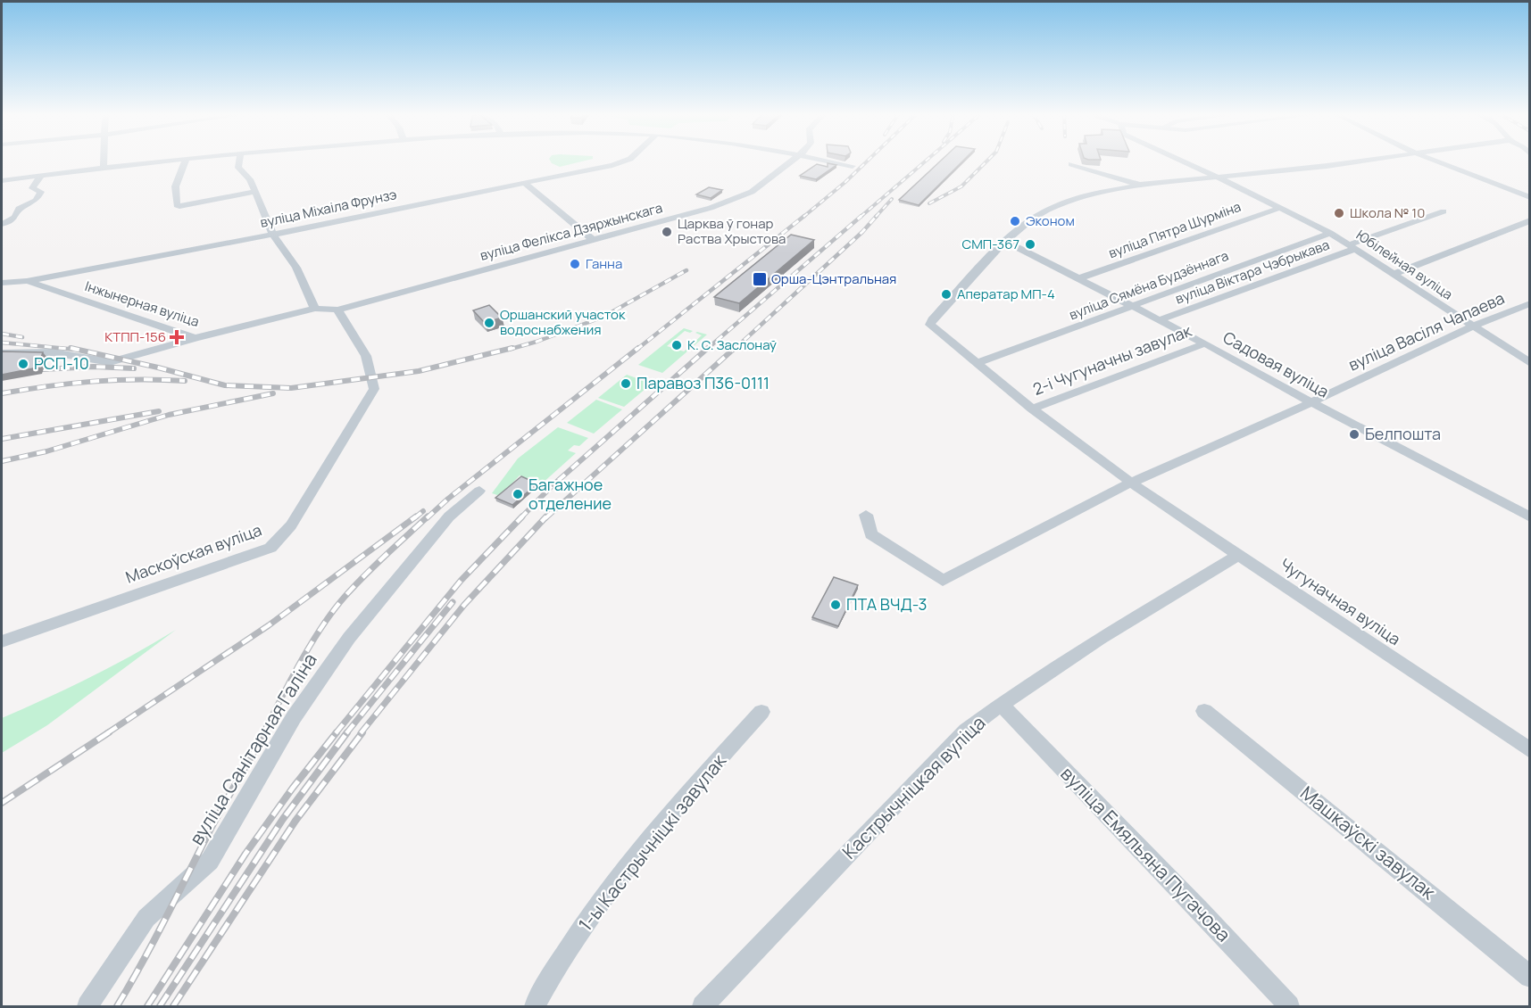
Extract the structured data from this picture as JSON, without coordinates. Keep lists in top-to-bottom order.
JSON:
{
  "streets": {
    "street": [
      "вуліца Міхаіла Фрунзэ",
      "вуліца Пятра Шурміна",
      "вуліца Фелікса Дзяржынскага",
      "Юбілейная вуліца",
      "вуліца Віктара Чэбрыкава",
      "вуліца Сямёна Будзённага",
      "Інжынерная вуліца",
      "вуліца Васіля Чапаева",
      "2-і Чугуначны завулак",
      "Садовая вуліца",
      "Маскоўская вуліца",
      "Чугуначная вуліца",
      "вуліца Санітарная Галіна",
      "Кастрычніцкая вуліца",
      "1-ы Кастрычніцкі завулак",
      "Машкаўскі завулак",
      "вуліца Емяльяна Пугачова"
    ]
  },
  "crossings": [
    ["вуліца Міхаіла Фрунзэ", "Інжынерная вуліца"],
    ["вуліца Пятра Шурміна", "Юбілейная вуліца"],
    ["вуліца Пятра Шурміна", "Садовая вуліца"],
    ["вуліца Фелікса Дзяржынскага", "Інжынерная вуліца"],
    ["вуліца Фелікса Дзяржынскага", "Маскоўская вуліца"],
    ["Юбілейная вуліца", "вуліца Віктара Чэбрыкава"],
    ["Юбілейная вуліца", "вуліца Сямёна Будзённага"],
    ["Юбілейная вуліца", "вуліца Васіля Чапаева"],
    ["вуліца Віктара Чэбрыкава", "Садовая вуліца"],
    ["вуліца Сямёна Будзённага", "Садовая вуліца"],
    ["вуліца Сямёна Будзённага", "Чугуначная вуліца"],
    ["Інжынерная вуліца", "Маскоўская вуліца"],
    ["вуліца Васіля Чапаева", "Садовая вуліца"],
    ["вуліца Васіля Чапаева", "Чугуначная вуліца"],
    ["2-і Чугуначны завулак", "Садовая вуліца"],
    ["2-і Чугуначны завулак", "Чугуначная вуліца"],
    ["Садовая вуліца", "Чугуначная вуліца"],
    ["Чугуначная вуліца", "Кастрычніцкая вуліца"],
    ["Кастрычніцкая вуліца", "вуліца Емяльяна Пугачова"]
  ],
  "places": {
    "other": [
      "Школа № 10",
      "Эконом",
      "Царква ў гонар Раства Хрыстова",
      "СМП-367",
      "Ганна",
      "Аператар МП-4",
      "Оршанский участок водоснабжения",
      "К. С. Заслонаў",
      "РСП-10",
      "Паравоз П36-0111",
      "Белпошта",
      "Багажное отделение",
      "ПТА ВЧД-3"
    ],
    "transit": ["Орша-Цэнтральная"],
    "health": ["КТПП-156"]
  }
}
